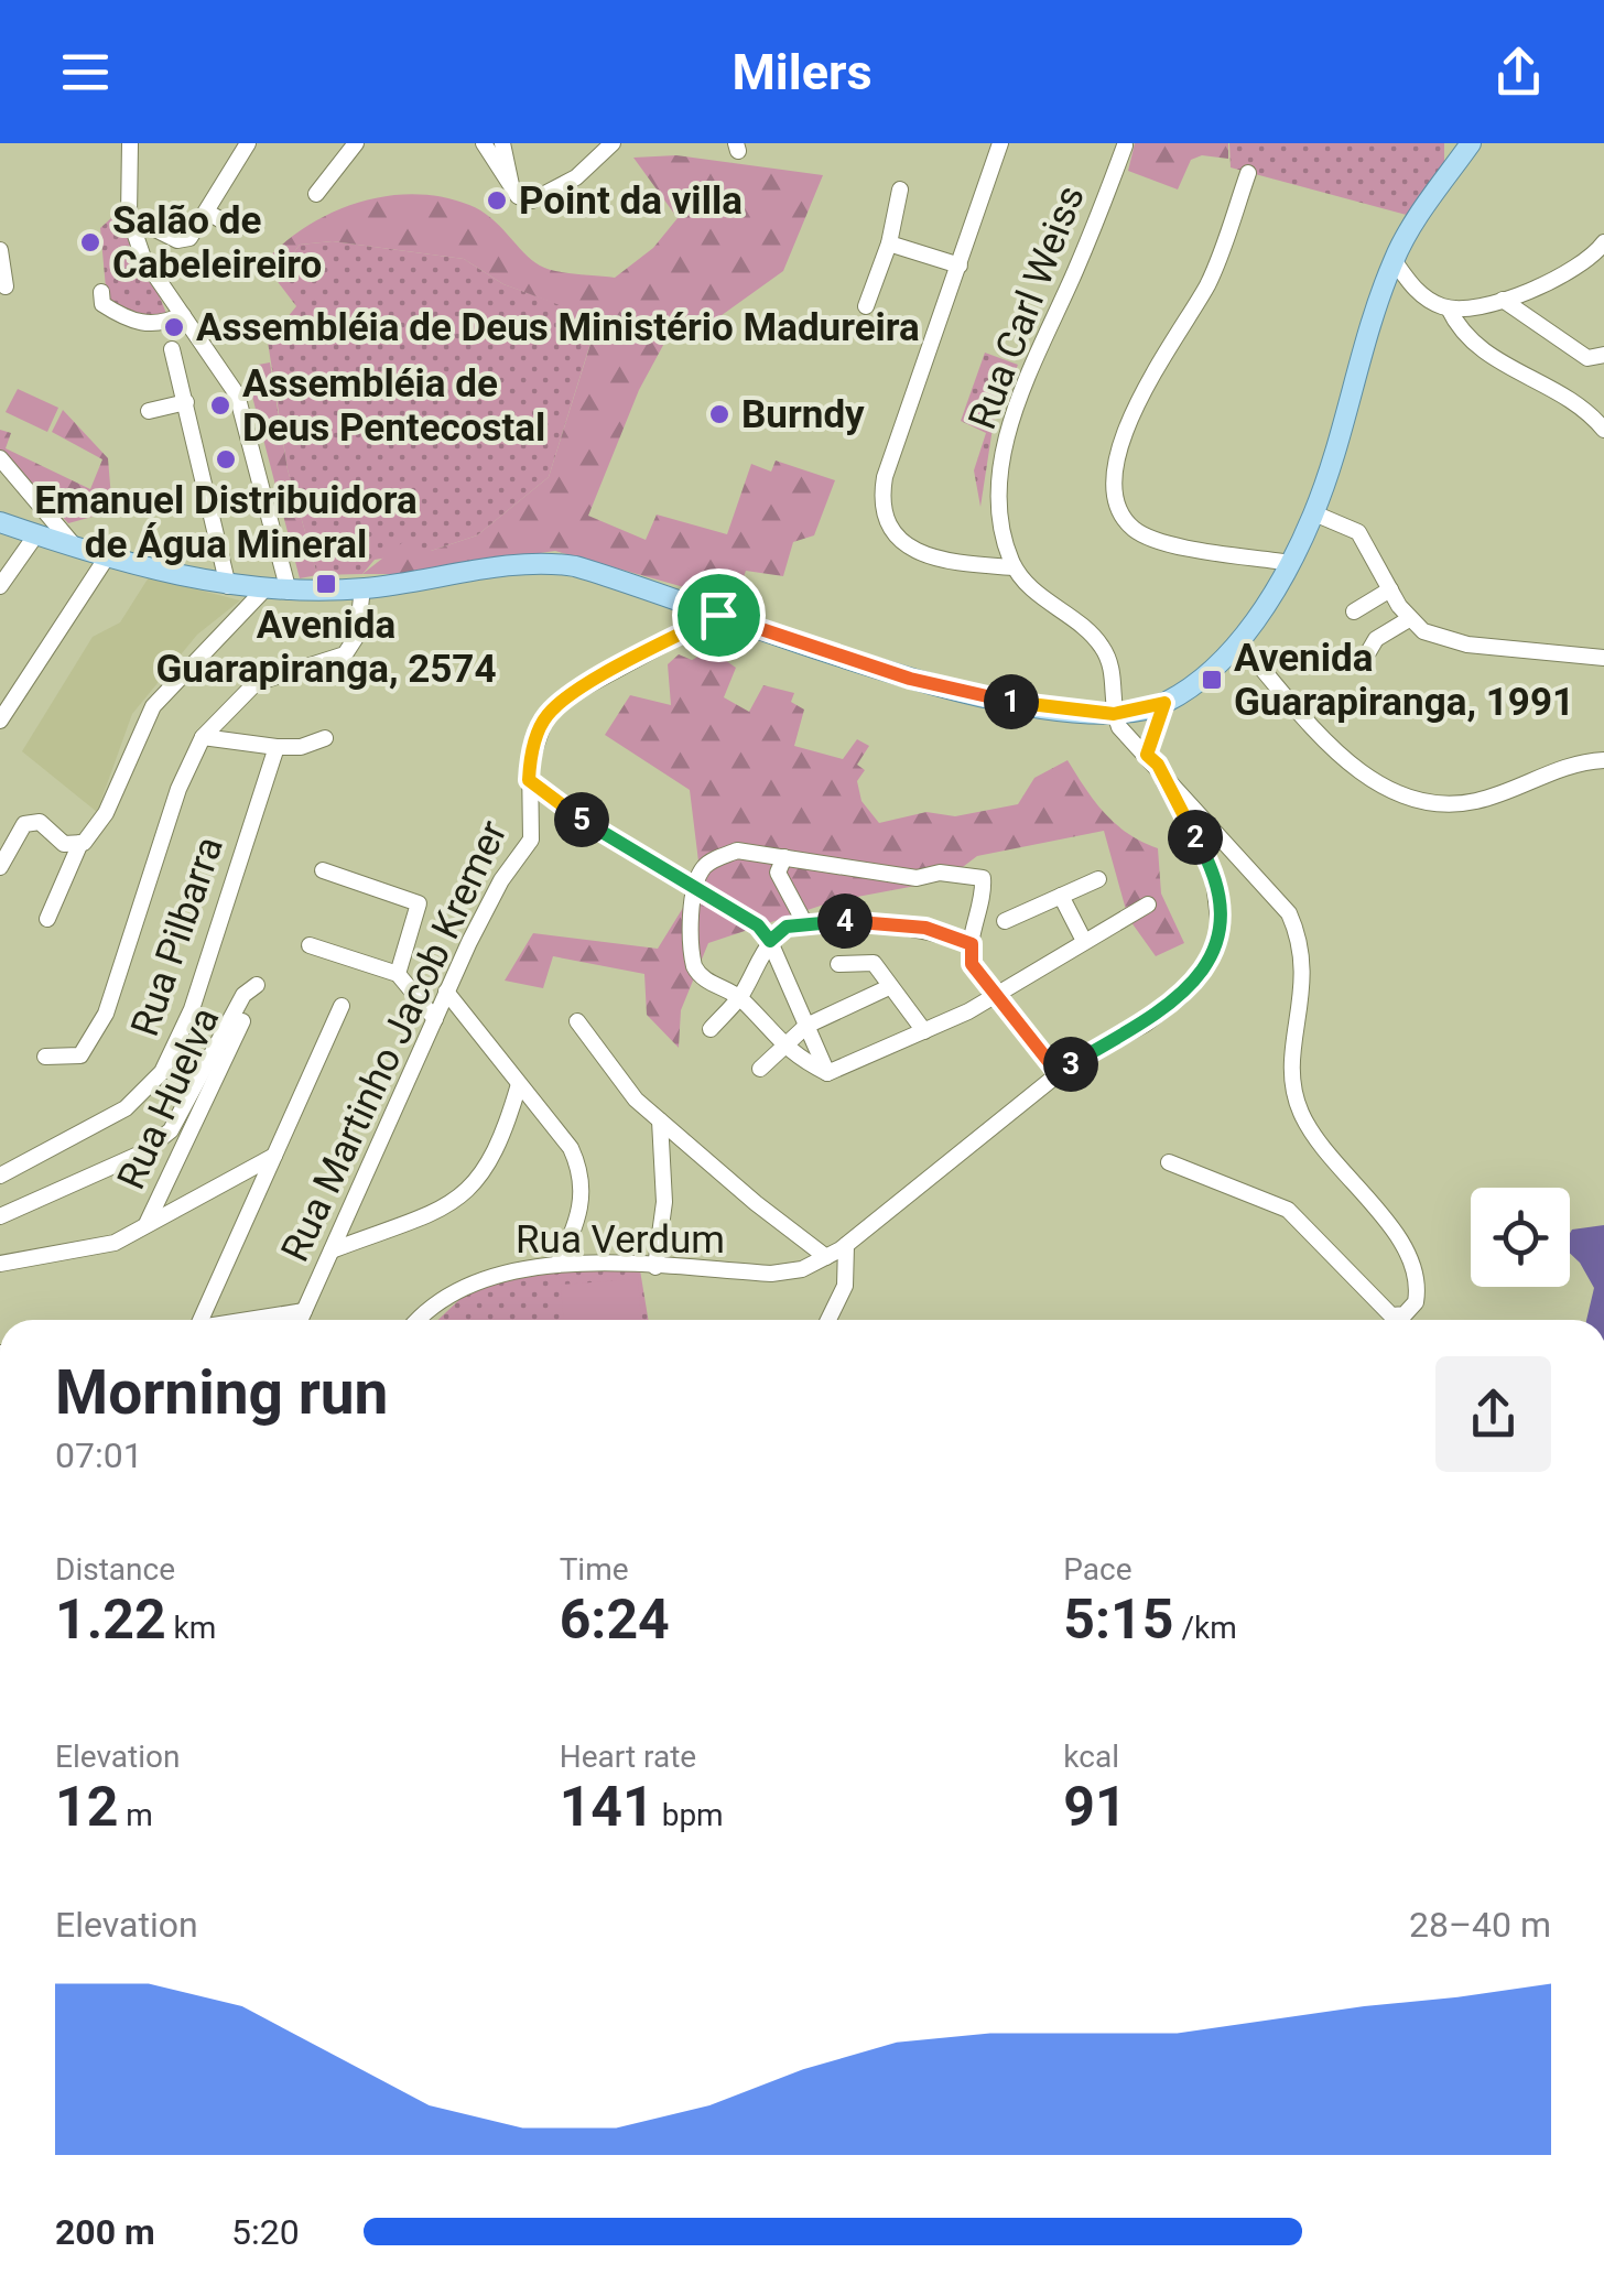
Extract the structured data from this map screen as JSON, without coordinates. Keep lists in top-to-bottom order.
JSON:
{
  "streets": {
    "street": [
      "Rua Carl Weiss",
      "Rua Pilbarra",
      "Rua Martinho Jacob Kremer",
      "Rua Huelva",
      "Rua Verdum"
    ]
  },
  "places": {
    "other": [
      "Point da villa",
      "Salão de Cabeleireiro",
      "Assembléia de Deus Ministério Madureira",
      "Assembléia de Deus Pentecostal",
      "Burndy",
      "Emanuel Distribuidora de Água Mineral"
    ],
    "transit": ["Avenida Guarapiranga, 2574", "Avenida Guarapiranga, 1991"]
  },
  "page": {
    "header": "Milers",
    "pins": [
      "1",
      "5",
      "2",
      "4",
      "3"
    ],
    "heading": ["Morning run", "07:01"],
    "stats": [
      ["Distance", "1.22 km"],
      ["Time", "6:24"],
      ["Pace", "5:15 /km"],
      ["Elevation", "12 m"],
      ["Heart rate", "141 bpm"],
      ["kcal", "91"]
    ],
    "chart": ["Elevation", "28–40 m"],
    "list": [
      {
        "name": "200 m",
        "note": "5:20"
      }
    ]
  }
}
